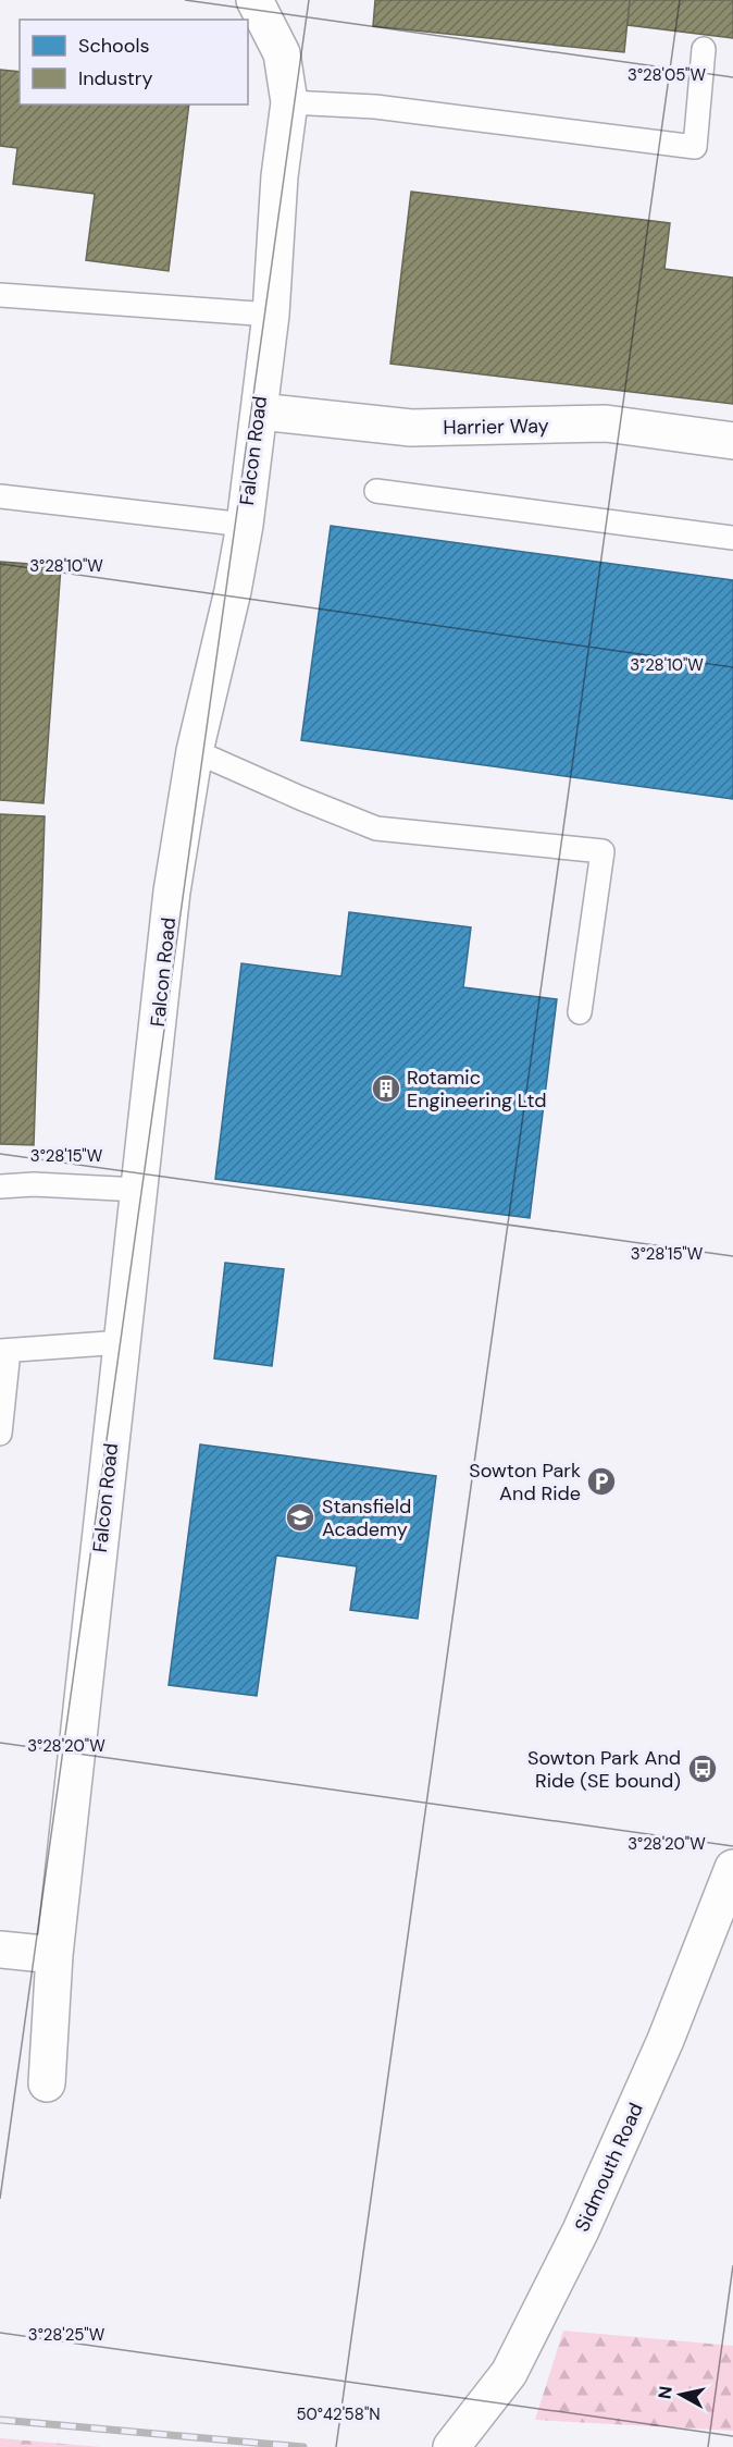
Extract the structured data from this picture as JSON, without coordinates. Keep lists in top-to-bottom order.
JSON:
{
  "streets": {
    "street": ["Harrier Way", "Falcon Road", "Sidmouth Road"]
  },
  "crossings": [
    ["Harrier Way", "Falcon Road"]
  ],
  "places": {
    "building": ["Rotamic Engineering Ltd"],
    "parking": ["Sowton Park And Ride"],
    "school or university": ["Stansfield Academy"],
    "bus stop": ["Sowton Park And Ride (SE bound)"]
  },
  "legend": ["Schools", "Industry"],
  "north": "left",
  "coordinates": [
    "3°28'05\"W",
    "3°28'10\"W",
    "3°28'15\"W",
    "3°28'20\"W",
    "3°28'25\"W",
    "50°42'58\"N"
  ]
}
